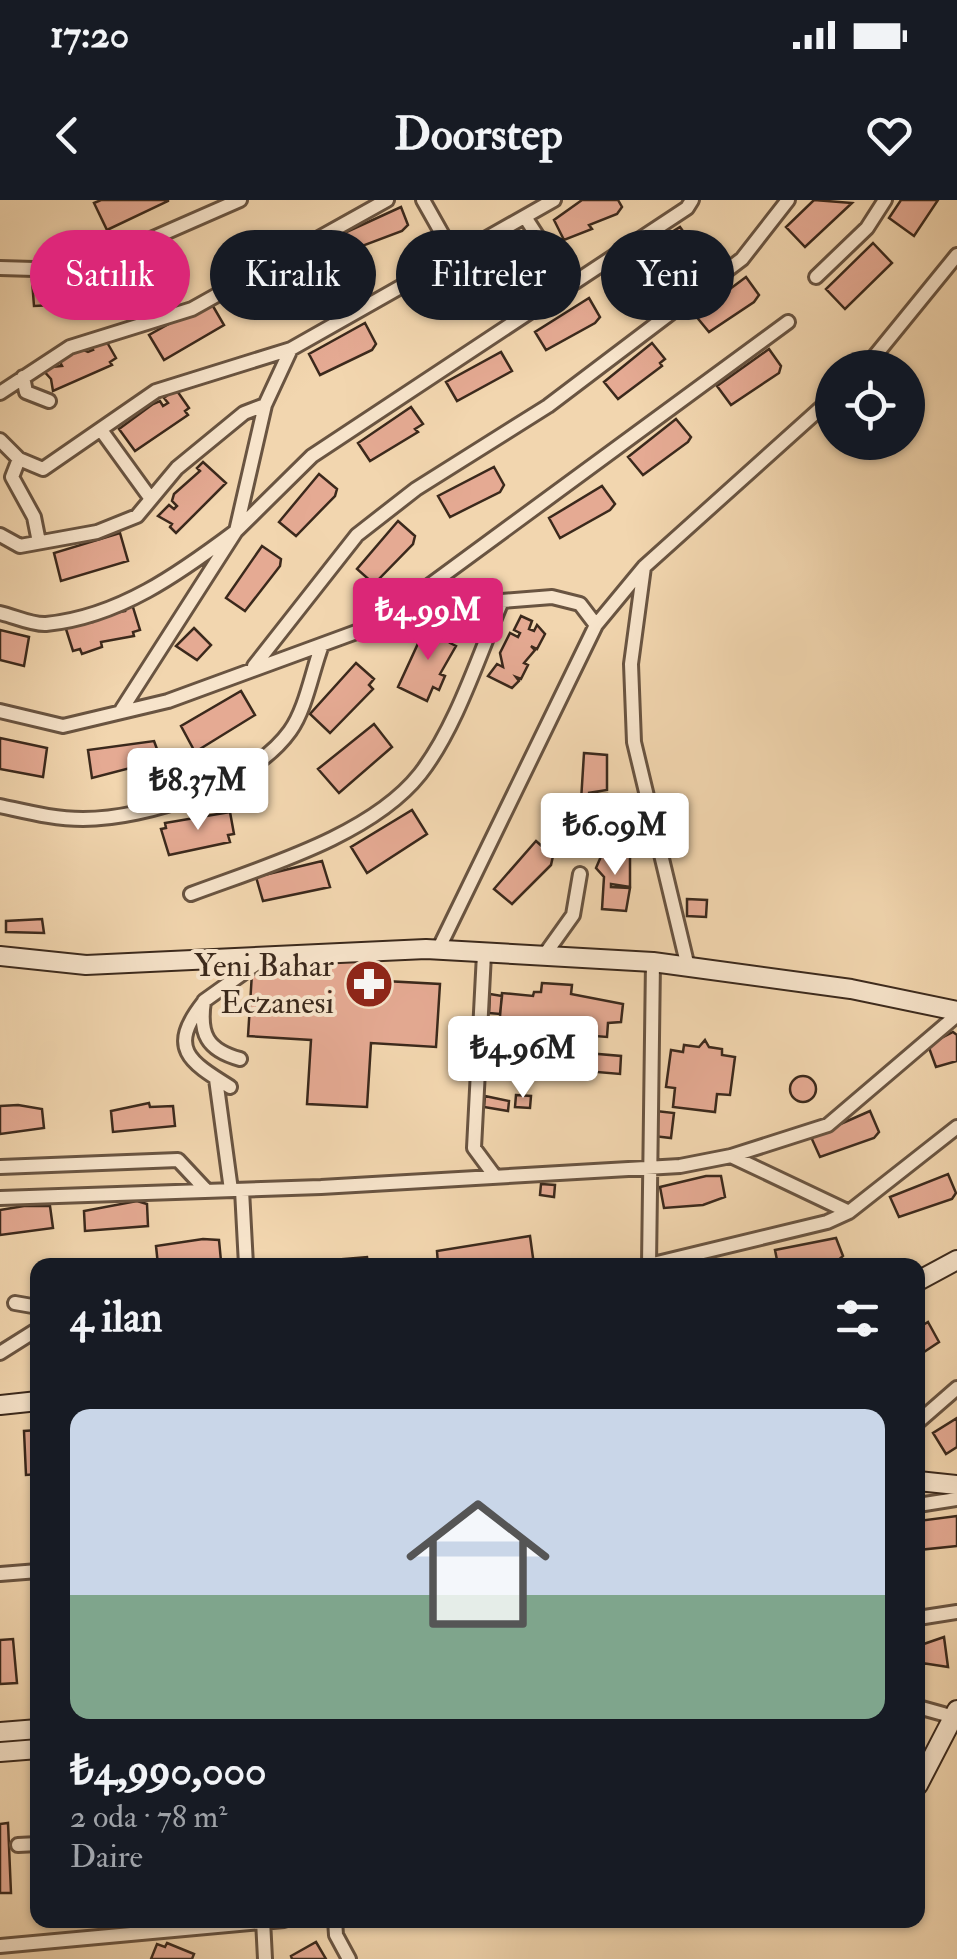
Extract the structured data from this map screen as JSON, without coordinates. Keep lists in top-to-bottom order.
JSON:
{
  "places": {
    "pharmacy": ["Yeni Bahar Eczanesi"]
  },
  "page": {
    "status": "17:20",
    "header": "Doorstep",
    "chip": [
      "Satılık",
      "Kiralık",
      "Filtreler",
      "Yeni"
    ],
    "price": [
      "₺4.99M",
      "₺8.37M",
      "₺6.09M",
      "₺4.96M"
    ],
    "heading": "4 ilan",
    "list": [
      {
        "name": "₺4,990,000",
        "note": "2 oda · 78 m² · Daire"
      }
    ]
  }
}
